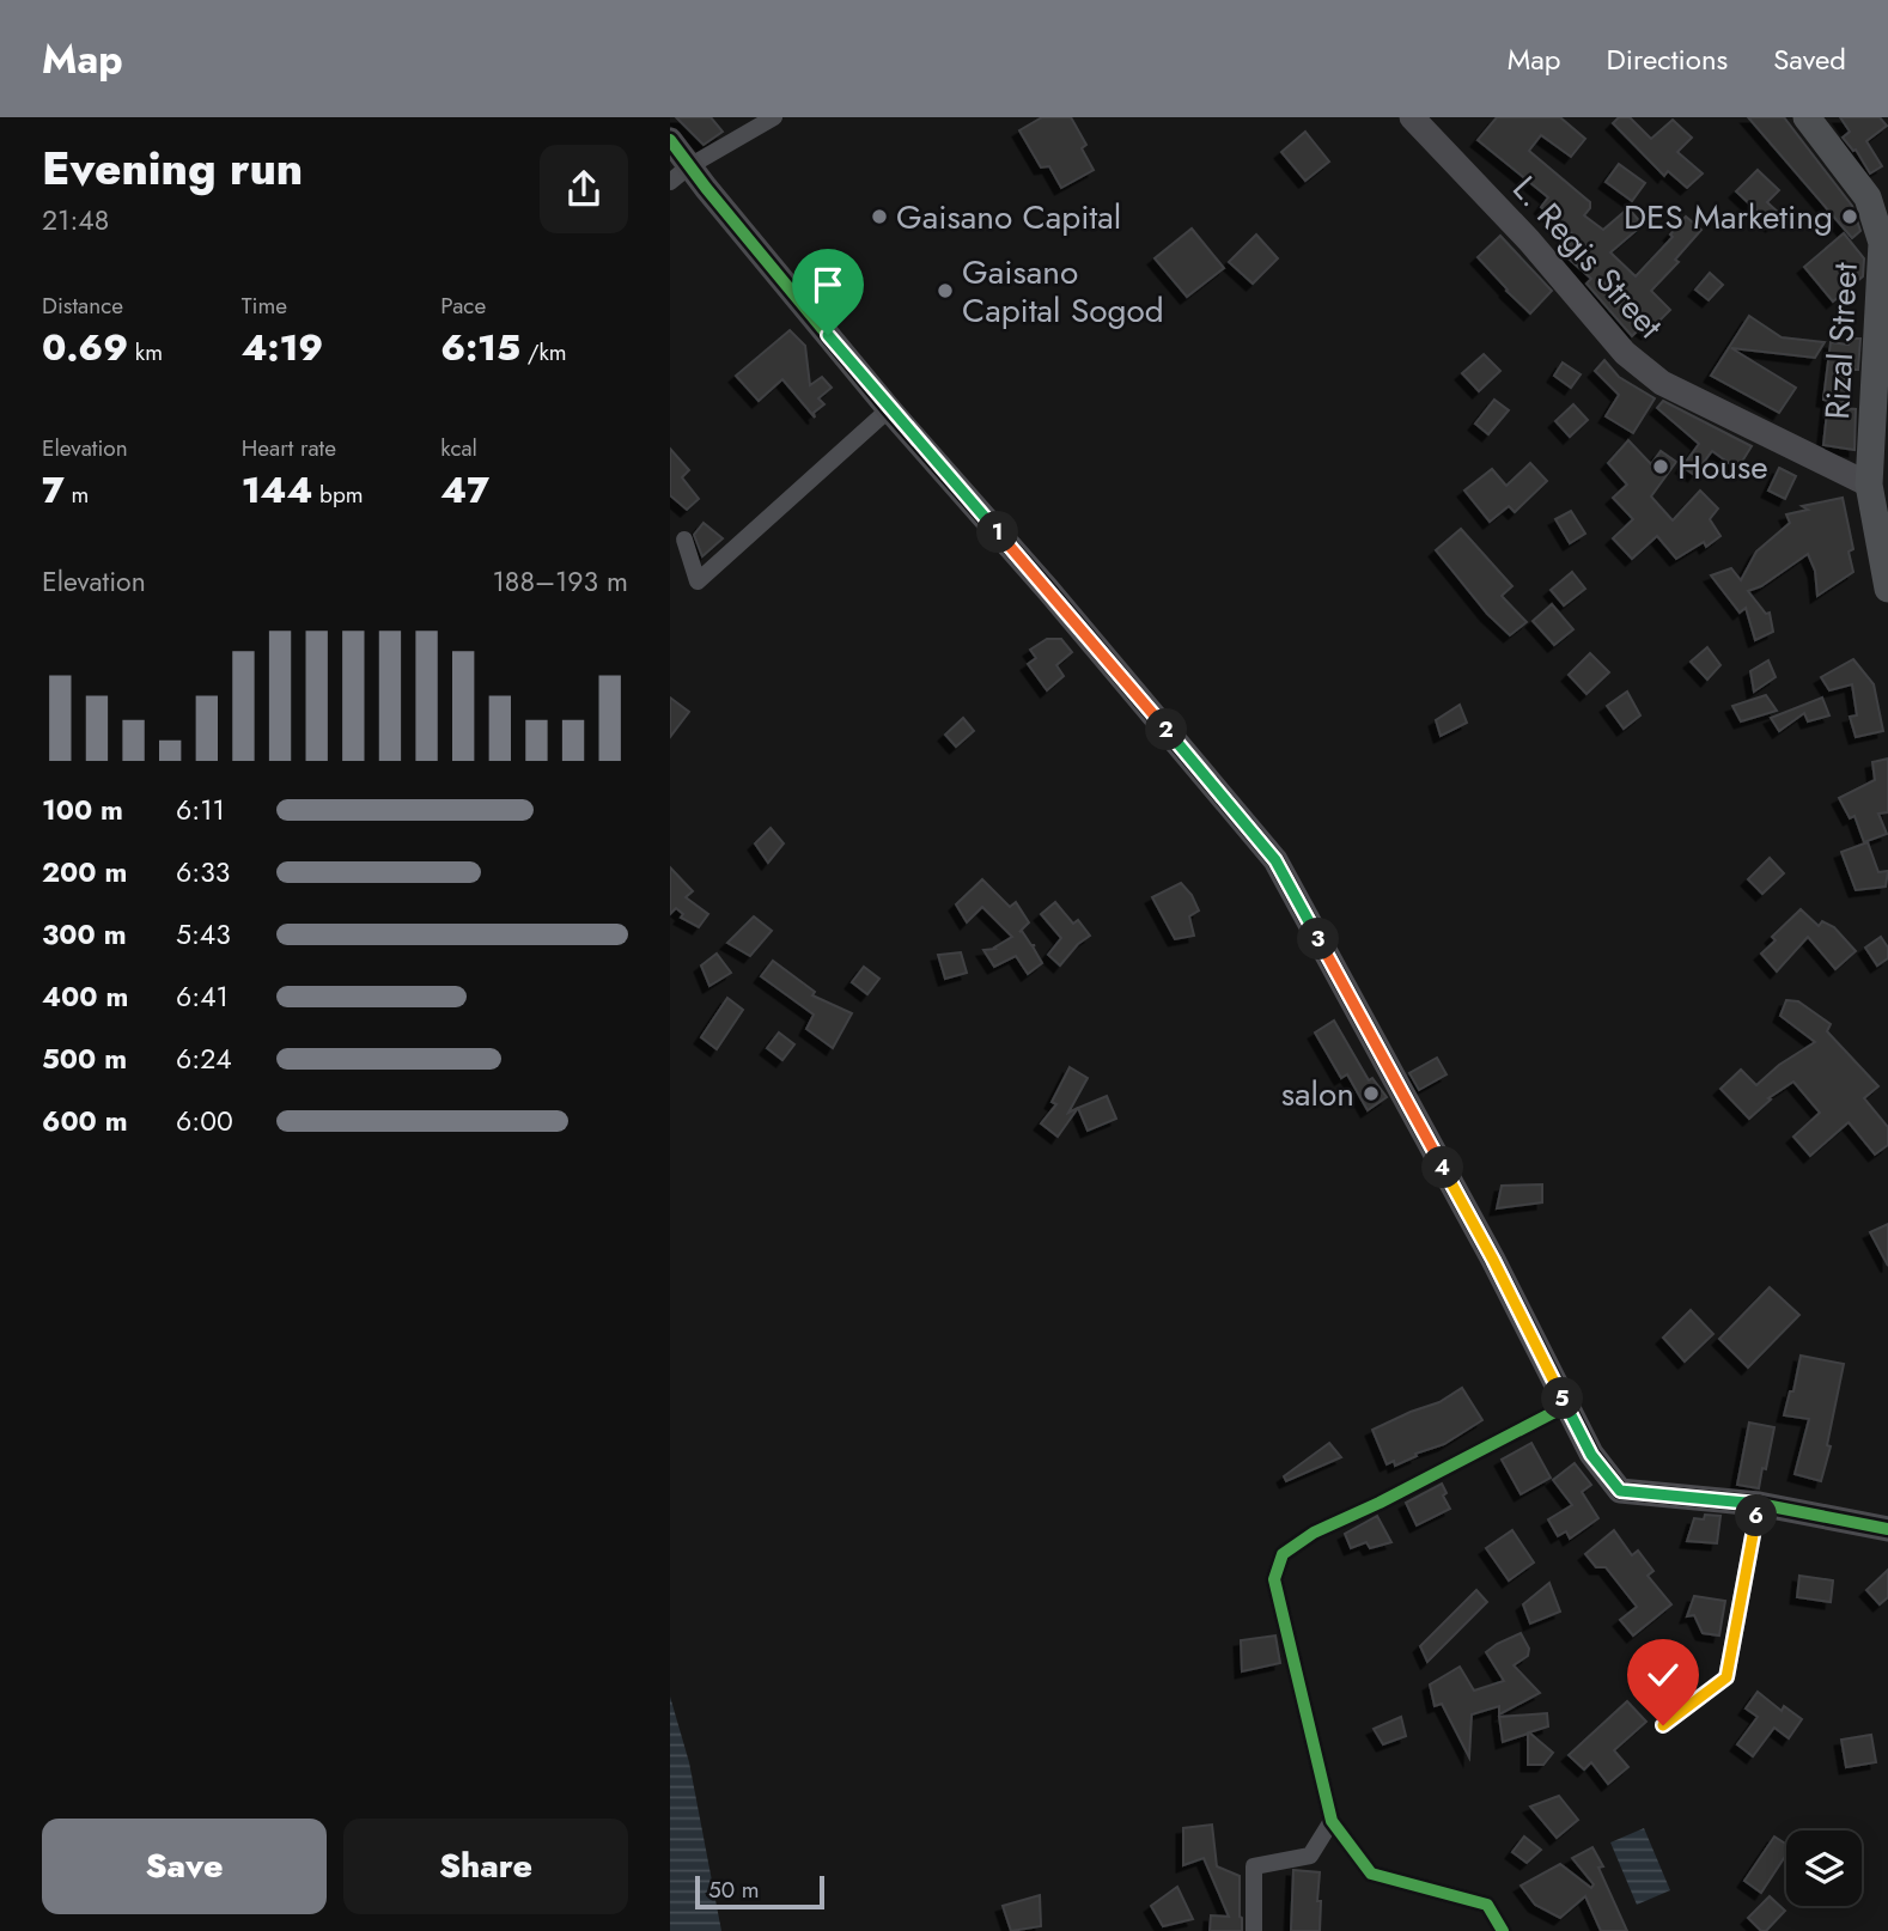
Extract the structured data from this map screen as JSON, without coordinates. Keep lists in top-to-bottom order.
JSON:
{
  "streets": {
    "main road": ["Rizal Street"],
    "street": ["L. Regis Street"]
  },
  "crossings": [
    ["L. Regis Street", "Rizal Street"]
  ],
  "places": [
    "Gaisano Capital",
    "DES Marketing",
    "Gaisano Capital Sogod",
    "House",
    "salon"
  ],
  "scale_bar": "50 m",
  "page": {
    "header": "Map",
    "nav": ["Map", "Directions", "Saved"],
    "heading": ["Evening run", "21:48"],
    "stats": [
      ["Distance", "0.69 km"],
      ["Time", "4:19"],
      ["Pace", "6:15 /km"],
      ["Elevation", "7 m"],
      ["Heart rate", "144 bpm"],
      ["kcal", "47"]
    ],
    "pins": [
      "1",
      "2",
      "3",
      "4",
      "5",
      "6"
    ],
    "chart": ["Elevation", "188–193 m"],
    "list": [
      {
        "name": "100 m",
        "note": "6:11"
      },
      {
        "name": "200 m",
        "note": "6:33"
      },
      {
        "name": "300 m",
        "note": "5:43"
      },
      {
        "name": "400 m",
        "note": "6:41"
      },
      {
        "name": "500 m",
        "note": "6:24"
      },
      {
        "name": "600 m",
        "note": "6:00"
      }
    ],
    "buttons": ["Save", "Share"],
    "scale": "50 m"
  }
}
